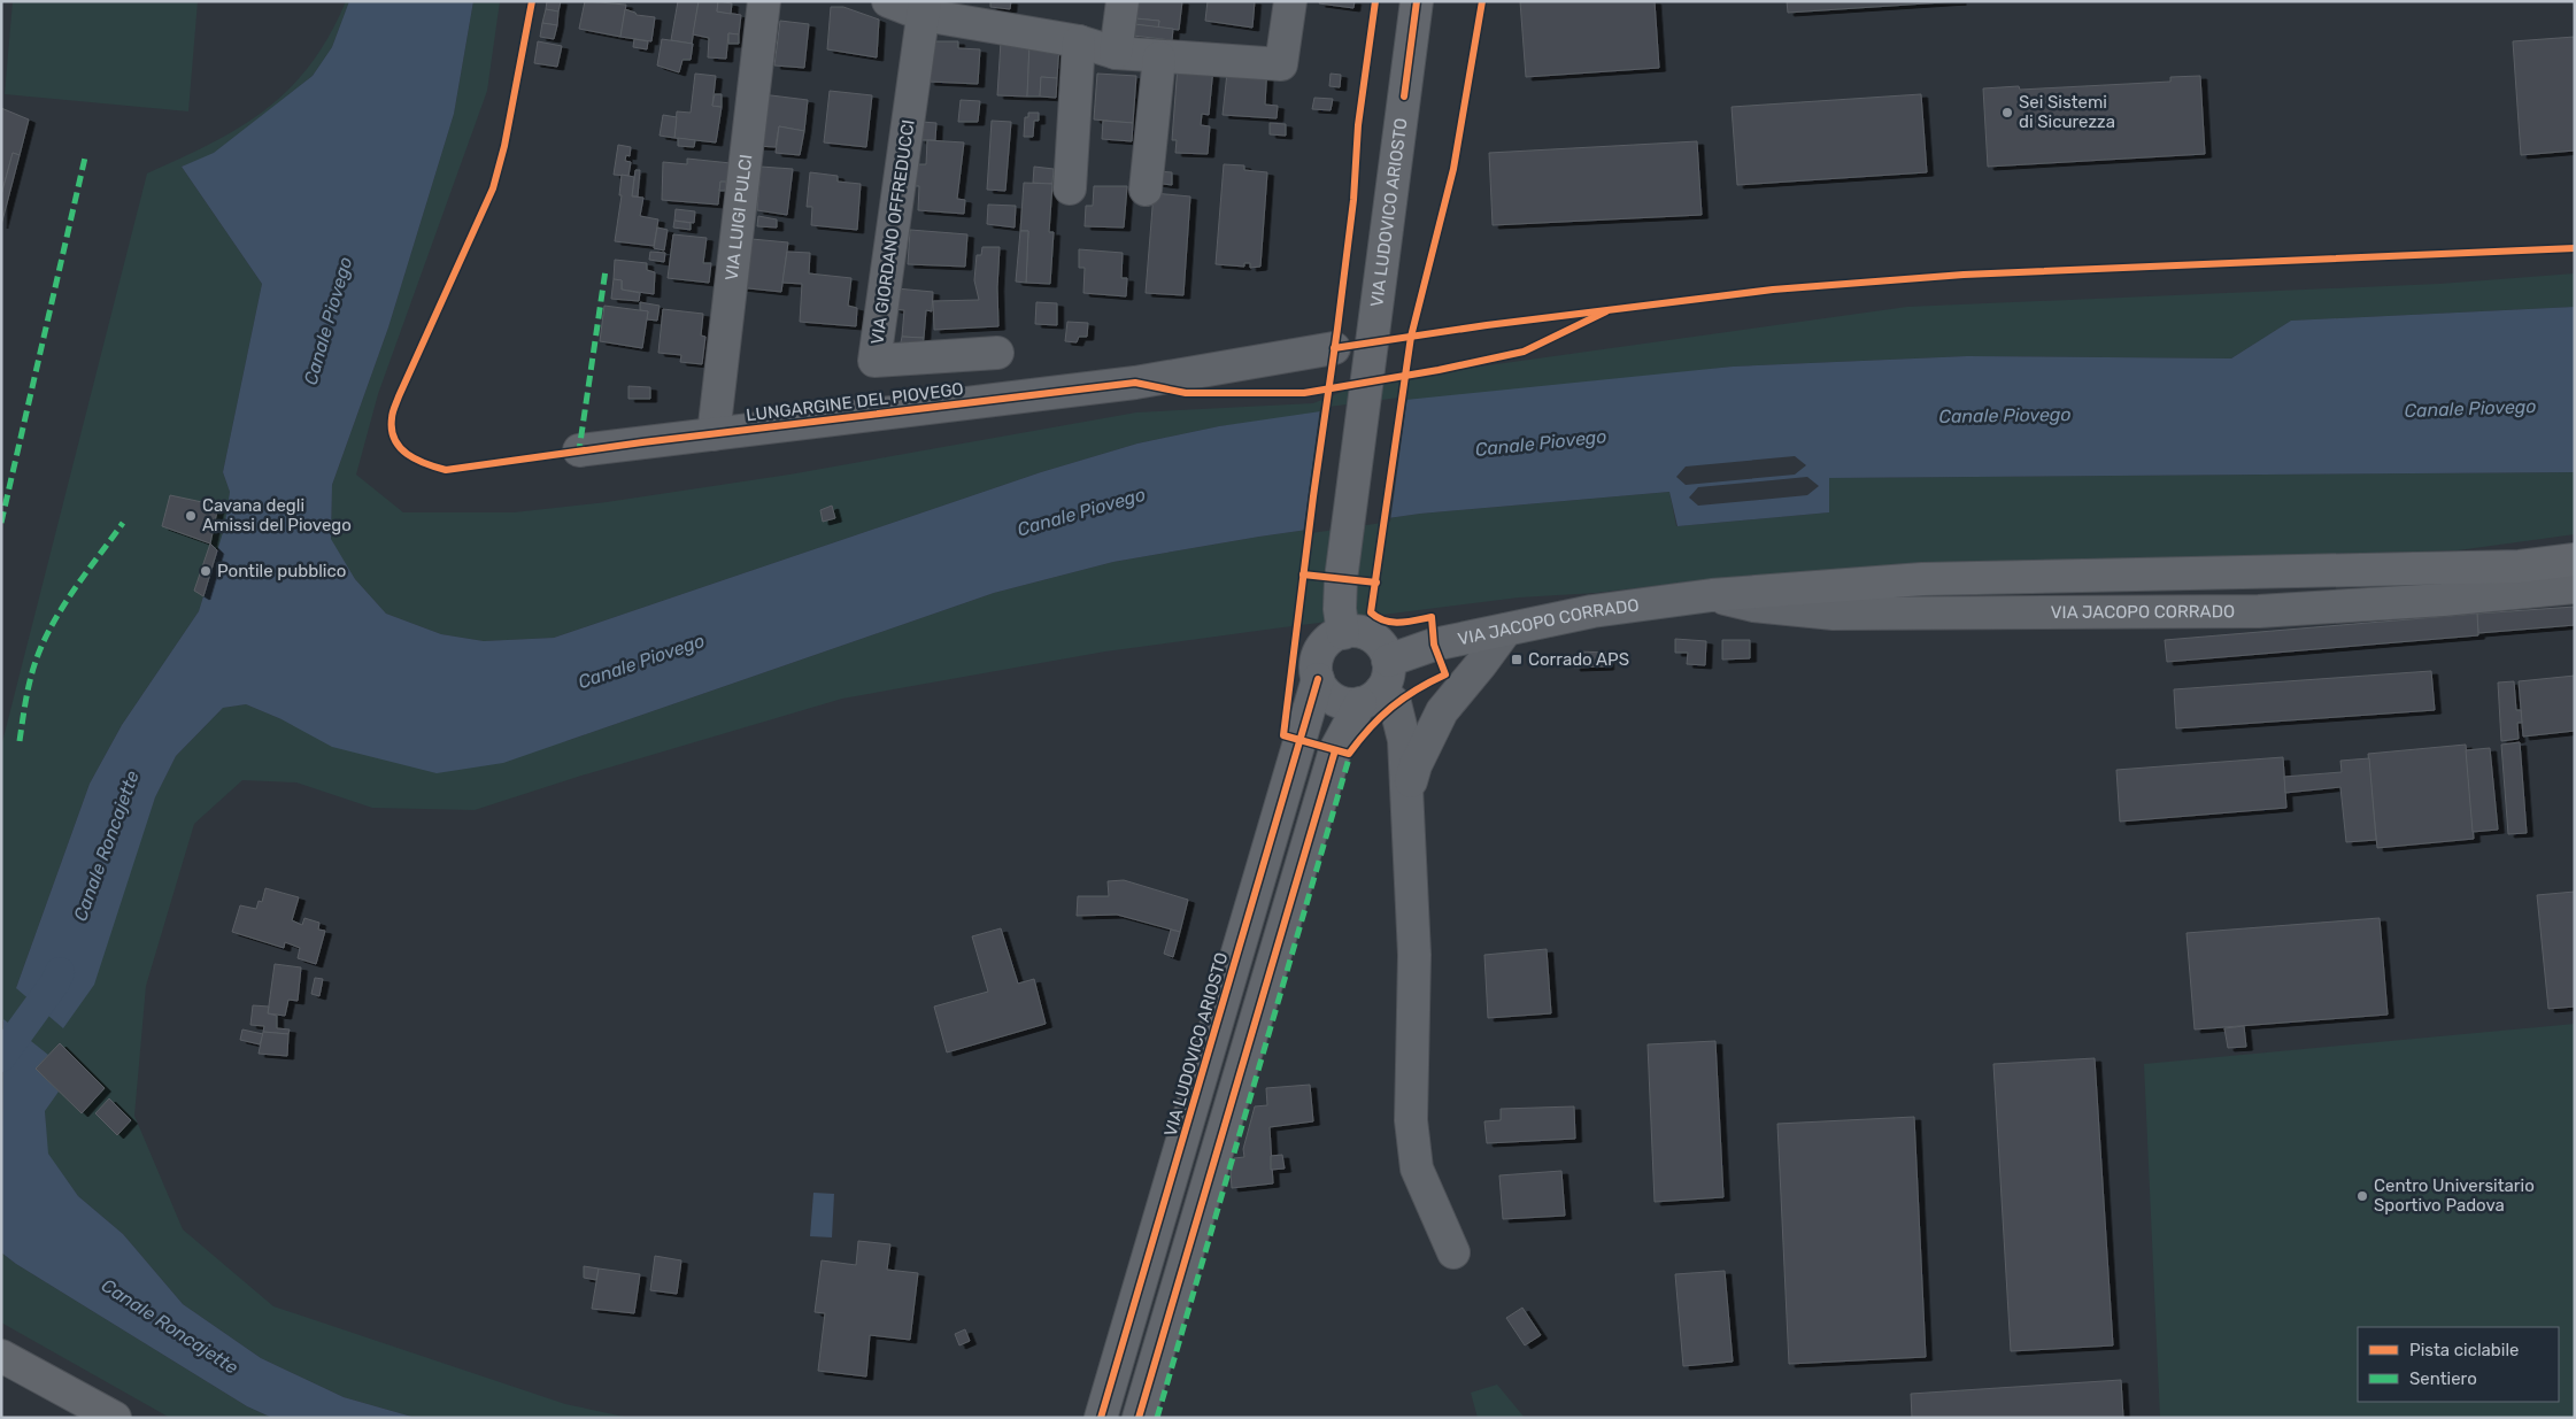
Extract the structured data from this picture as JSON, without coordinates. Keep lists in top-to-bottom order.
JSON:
{
  "streets": {
    "main road": ["VIA LUDOVICO ARIOSTO", "VIA JACOPO CORRADO"],
    "street": ["VIA LUIGI PULCI", "VIA GIORDANO OFFREDUCCI", "LUNGARGINE DEL PIOVEGO"]
  },
  "crossings": [
    ["VIA LUDOVICO ARIOSTO", "VIA JACOPO CORRADO"],
    ["VIA LUIGI PULCI", "LUNGARGINE DEL PIOVEGO"]
  ],
  "water": ["Canale Piovego", "Canale Roncajette"],
  "places": {
    "other": [
      "Sei Sistemi di Sicurezza",
      "Cavana degli Amissi del Piovego",
      "Pontile pubblico",
      "Centro Universitario Sportivo Padova"
    ],
    "transit": ["Corrado APS"]
  },
  "legend": ["Pista ciclabile", "Sentiero"]
}
